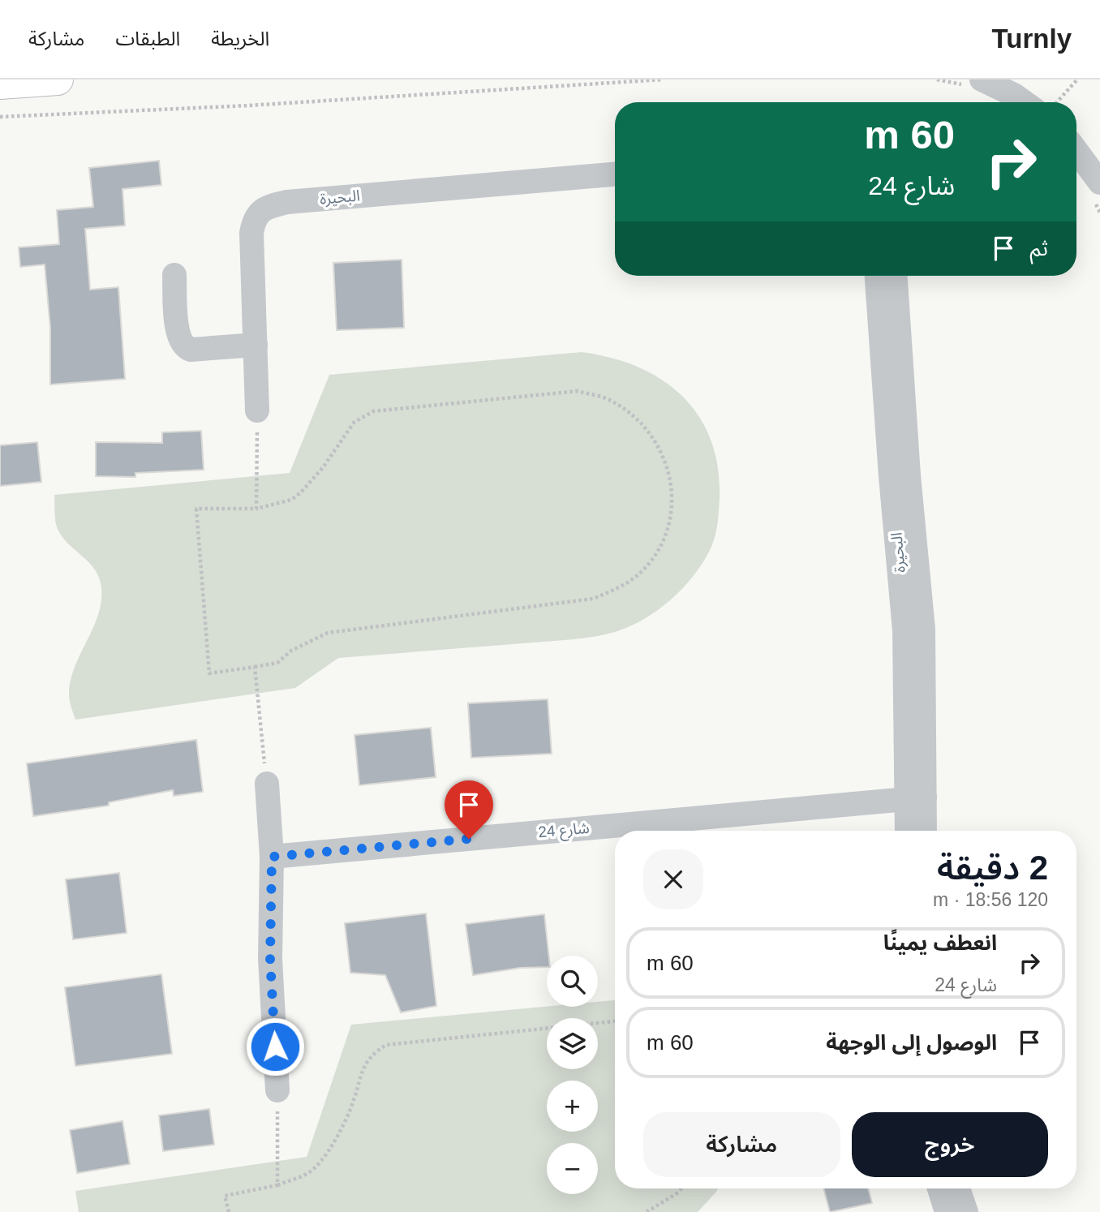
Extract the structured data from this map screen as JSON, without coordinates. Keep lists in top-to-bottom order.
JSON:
{
  "streets": {
    "street": ["البحيرة", "شارع 24"]
  },
  "crossings": [
    ["البحيرة", "شارع 24"]
  ],
  "page": {
    "header": "Turnly",
    "nav": ["الخريطة", "الطبقات", "مشاركة"],
    "turn": ["60 m", "شارع 24"],
    "then": "ثم",
    "heading": ["2 دقيقة", "120 m · 18:56"],
    "list": [
      {
        "name": "انعطف يمينًا",
        "note": "شارع 24",
        "value": "60 m"
      },
      {
        "name": "الوصول إلى الوجهة",
        "value": "60 m"
      }
    ],
    "map_buttons": ["+", "−"],
    "buttons": ["خروج", "مشاركة"]
  }
}
